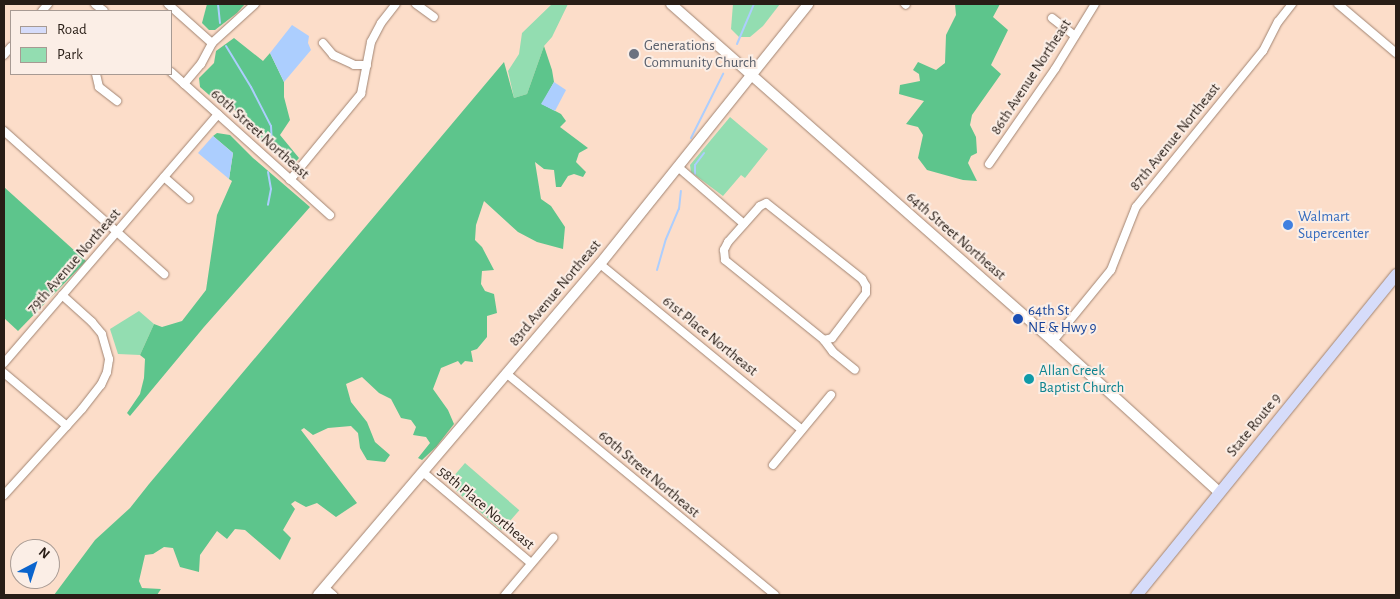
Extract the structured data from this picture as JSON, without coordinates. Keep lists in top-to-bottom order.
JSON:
{
  "streets": {
    "main road": ["State Route 9"],
    "street": [
      "86th Avenue Northeast",
      "60th Street Northeast",
      "87th Avenue Northeast",
      "64th Street Northeast",
      "79th Avenue Northeast",
      "83rd Avenue Northeast",
      "61st Place Northeast",
      "58th Place Northeast"
    ]
  },
  "crossings": [
    ["60th Street Northeast", "79th Avenue Northeast"],
    ["60th Street Northeast", "83rd Avenue Northeast"],
    ["87th Avenue Northeast", "64th Street Northeast"],
    ["64th Street Northeast", "83rd Avenue Northeast"],
    ["64th Street Northeast", "State Route 9"],
    ["83rd Avenue Northeast", "61st Place Northeast"],
    ["83rd Avenue Northeast", "58th Place Northeast"]
  ],
  "places": [
    "Generations Community Church",
    "Walmart Supercenter",
    "64th St NE & Hwy 9",
    "Allan Creek Baptist Church"
  ],
  "legend": ["Road", "Park"],
  "north": "top right"
}
